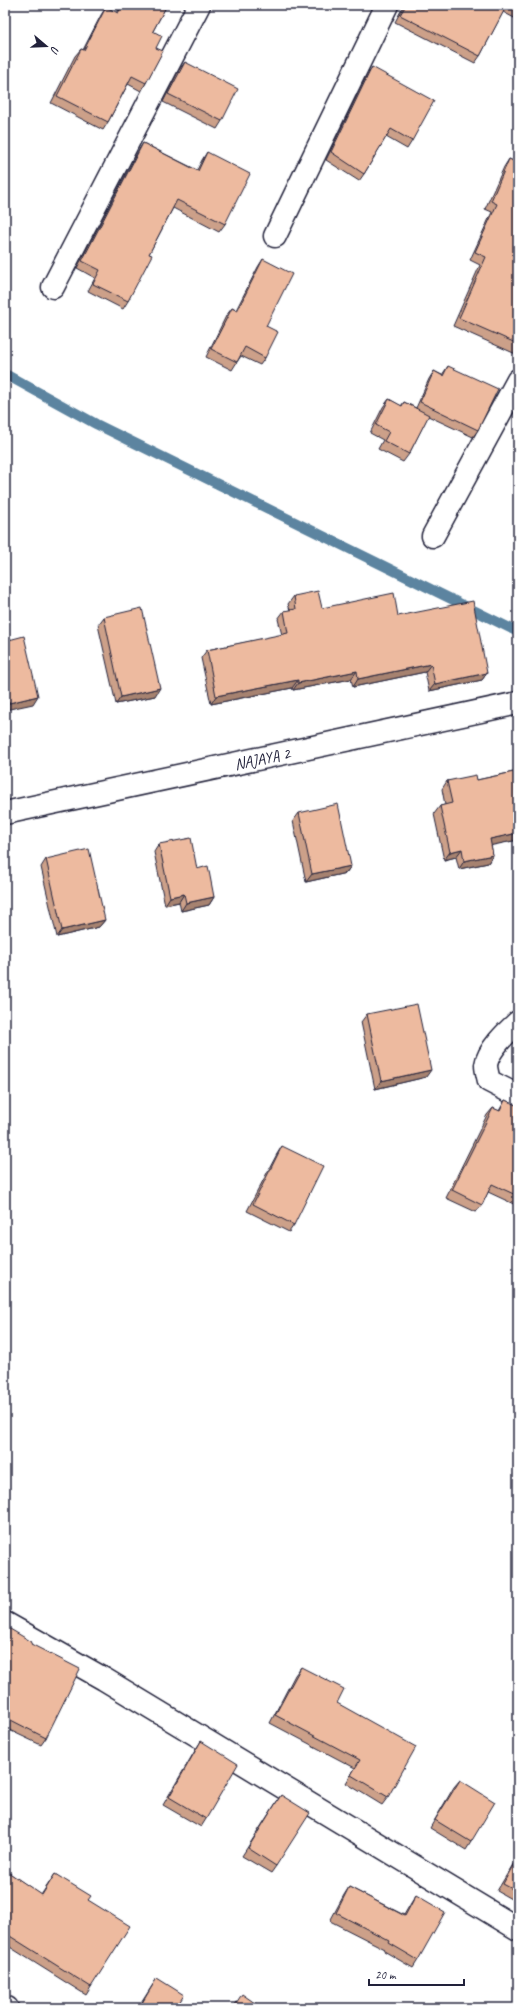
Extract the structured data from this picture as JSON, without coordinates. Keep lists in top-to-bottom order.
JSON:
{
  "streets": {
    "street": ["NAJAYA 2"]
  },
  "scale_bar": "20 m",
  "north": "right"
}
